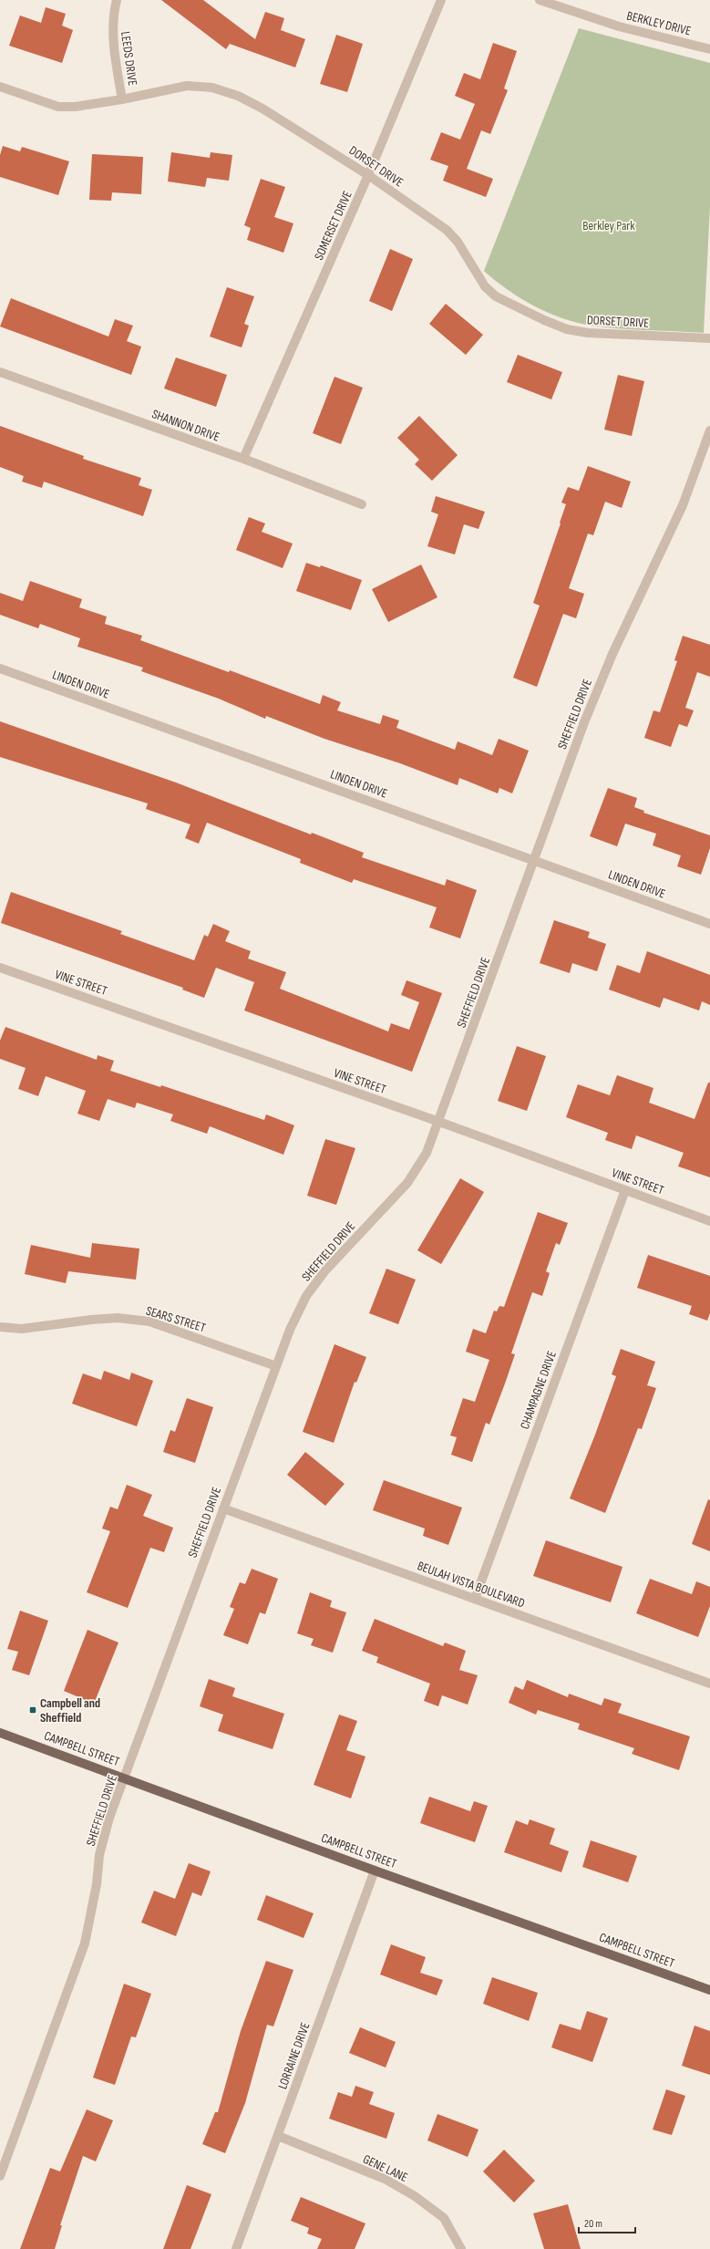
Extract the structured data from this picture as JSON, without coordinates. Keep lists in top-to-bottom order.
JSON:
{
  "streets": {
    "main road": ["CAMPBELL STREET"],
    "street": [
      "BERKLEY DRIVE",
      "LEEDS DRIVE",
      "DORSET DRIVE",
      "SOMERSET DRIVE",
      "SHANNON DRIVE",
      "LINDEN DRIVE",
      "SHEFFIELD DRIVE",
      "VINE STREET",
      "SEARS STREET",
      "CHAMPAGNE DRIVE",
      "BEULAH VISTA BOULEVARD",
      "LORRAINE DRIVE",
      "GENE LANE"
    ]
  },
  "crossings": [
    ["LEEDS DRIVE", "DORSET DRIVE"],
    ["DORSET DRIVE", "SOMERSET DRIVE"],
    ["SOMERSET DRIVE", "SHANNON DRIVE"],
    ["LINDEN DRIVE", "SHEFFIELD DRIVE"],
    ["SHEFFIELD DRIVE", "VINE STREET"],
    ["SHEFFIELD DRIVE", "SEARS STREET"],
    ["SHEFFIELD DRIVE", "BEULAH VISTA BOULEVARD"],
    ["SHEFFIELD DRIVE", "CAMPBELL STREET"],
    ["VINE STREET", "CHAMPAGNE DRIVE"],
    ["CHAMPAGNE DRIVE", "BEULAH VISTA BOULEVARD"],
    ["CAMPBELL STREET", "LORRAINE DRIVE"],
    ["LORRAINE DRIVE", "GENE LANE"]
  ],
  "parks": ["Berkley Park"],
  "places": {
    "transit": ["Campbell and Sheffield"]
  },
  "scale_bar": "20 m"
}
